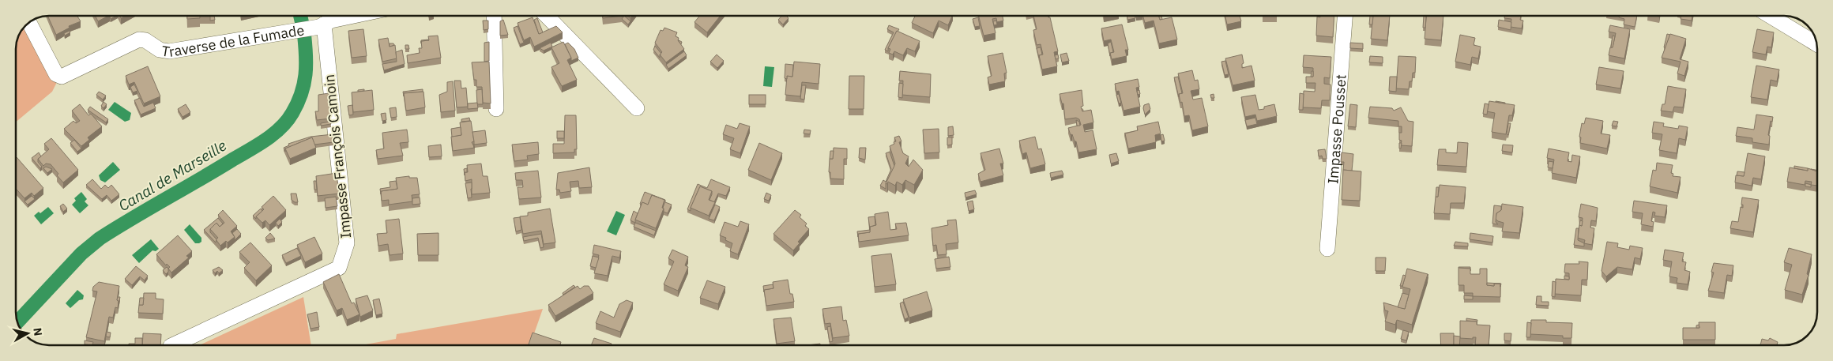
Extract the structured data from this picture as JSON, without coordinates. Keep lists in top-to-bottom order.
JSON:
{
  "streets": {
    "street": ["Traverse de la Fumade", "Impasse Pousset", "Impasse François Camoin"]
  },
  "crossings": [
    ["Traverse de la Fumade", "Impasse François Camoin"]
  ],
  "water": ["Canal de Marseille"],
  "north": "right"
}
